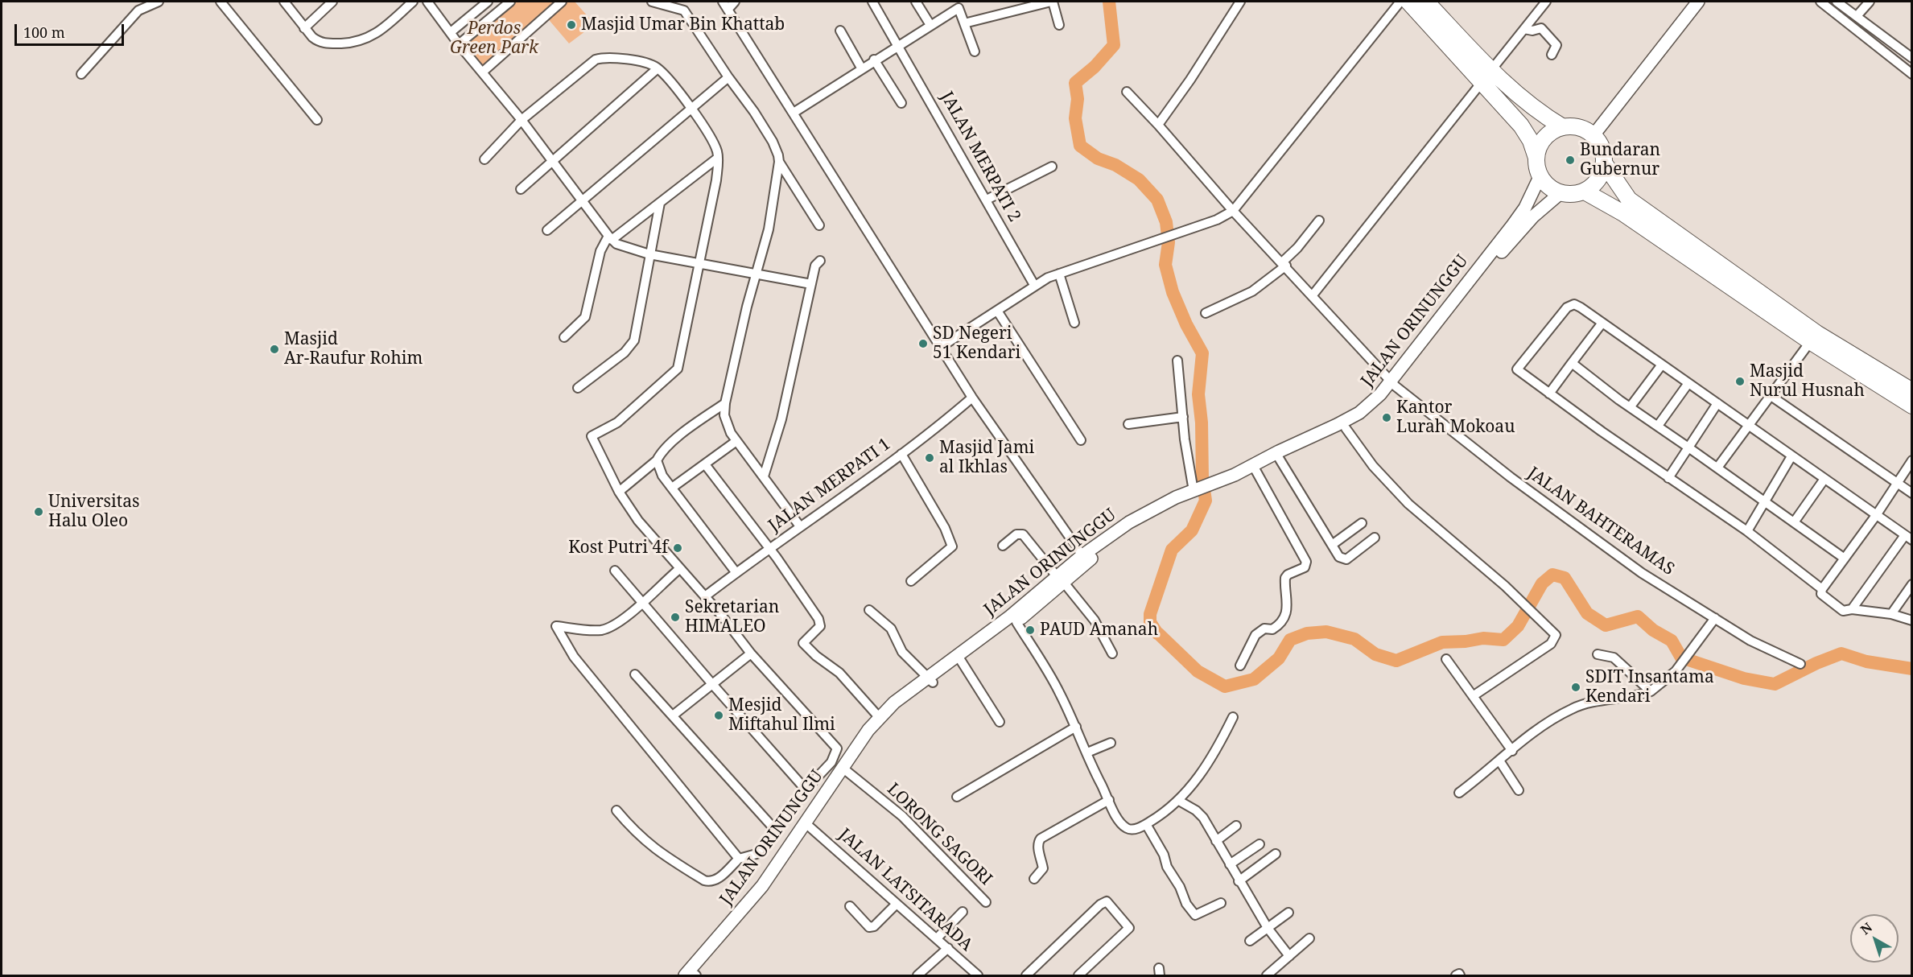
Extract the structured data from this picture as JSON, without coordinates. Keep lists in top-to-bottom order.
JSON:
{
  "streets": {
    "street": [
      "JALAN MERPATI 2",
      "JALAN ORINUNGGU",
      "JALAN MERPATI 1",
      "JALAN BAHTERAMAS",
      "LORONG SAGORI",
      "JALAN LATSITARADA"
    ]
  },
  "crossings": [
    ["JALAN ORINUNGGU", "JALAN BAHTERAMAS"],
    ["JALAN ORINUNGGU", "LORONG SAGORI"],
    ["JALAN ORINUNGGU", "JALAN LATSITARADA"]
  ],
  "parks": ["Perdos Green Park"],
  "places": [
    "Masjid Umar Bin Khattab",
    "Bundaran Gubernur",
    "SD Negeri 51 Kendari",
    "Masjid Ar-Raufur Rohim",
    "Masjid Nurul Husnah",
    "Kantor Lurah Mokoau",
    "Masjid Jami al Ikhlas",
    "Universitas Halu Oleo",
    "Kost Putri 4f",
    "Sekretarian HIMALEO",
    "PAUD Amanah",
    "SDIT Insantama Kendari",
    "Mesjid Miftahul Ilmi"
  ],
  "scale_bar": "100 m",
  "north": "top left"
}
